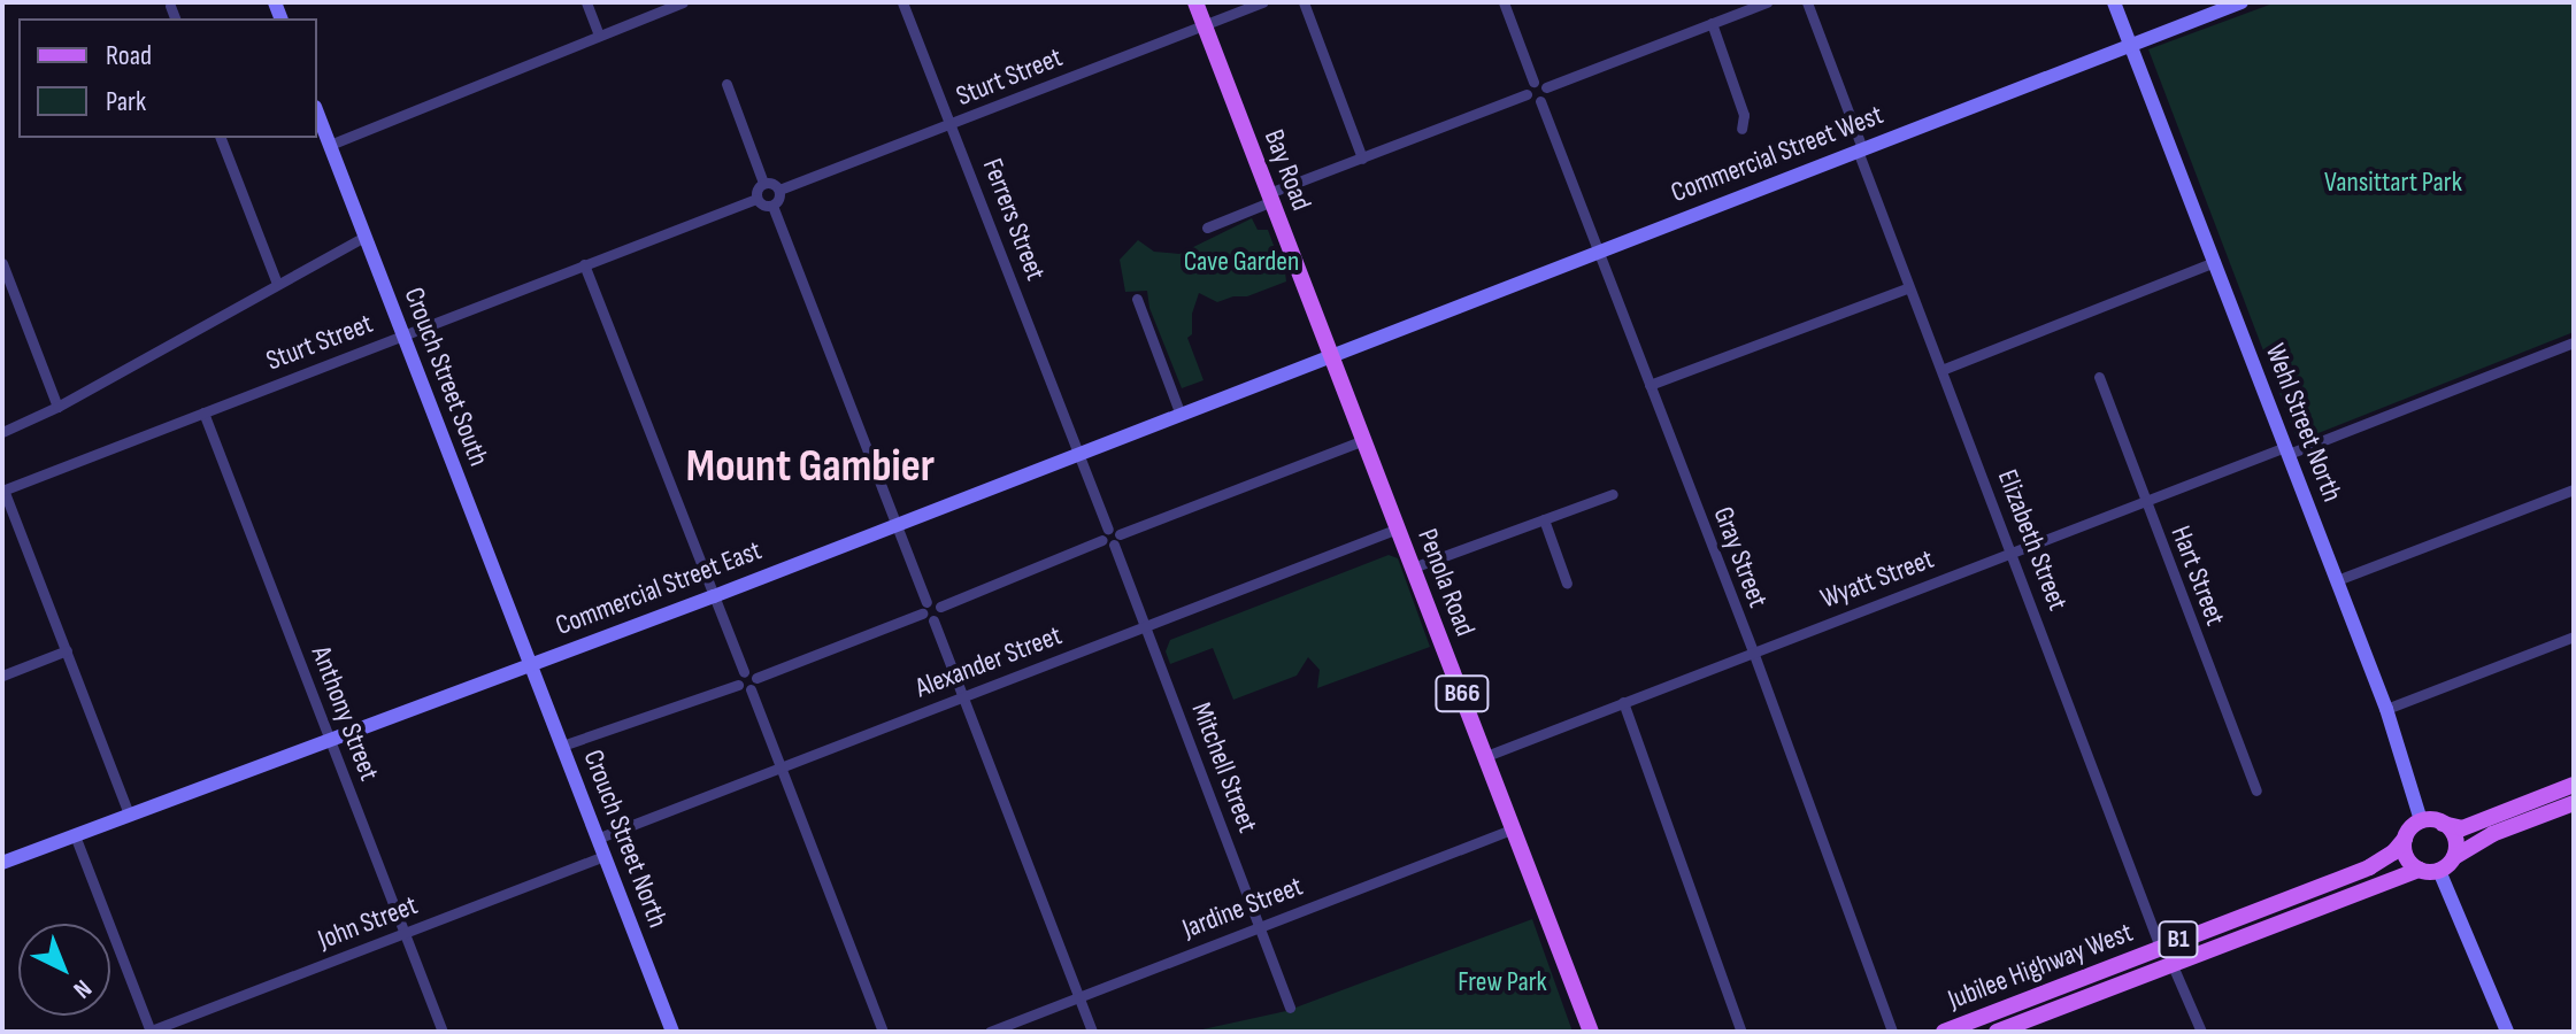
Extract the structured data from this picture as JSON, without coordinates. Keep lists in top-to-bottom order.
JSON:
{
  "streets": {
    "main road": [
      "Bay Road",
      "Penola Road",
      "B66",
      "B1",
      "Jubilee Highway West"
    ],
    "street": [
      "Sturt Street",
      "Commercial Street West",
      "Ferrers Street",
      "Crouch Street South",
      "Wehl Street North",
      "Elizabeth Street",
      "Gray Street",
      "Hart Street",
      "Wyatt Street",
      "Commercial Street East",
      "Alexander Street",
      "Anthony Street",
      "Mitchell Street",
      "Crouch Street North",
      "Jardine Street",
      "John Street"
    ]
  },
  "crossings": [
    ["Sturt Street", "Bay Road"],
    ["Sturt Street", "Ferrers Street"],
    ["Sturt Street", "Crouch Street South"],
    ["Sturt Street", "Anthony Street"],
    ["Commercial Street West", "Bay Road"],
    ["Commercial Street West", "Wehl Street North"],
    ["Commercial Street West", "Elizabeth Street"],
    ["Commercial Street West", "Gray Street"],
    ["Commercial Street West", "Penola Road"],
    ["Commercial Street West", "Commercial Street East"],
    ["Bay Road", "Penola Road"],
    ["Bay Road", "Commercial Street East"],
    ["Ferrers Street", "Commercial Street East"],
    ["Crouch Street South", "Commercial Street East"],
    ["Crouch Street South", "Crouch Street North"],
    ["Wehl Street North", "Wyatt Street"],
    ["Wehl Street North", "B1"],
    ["Wehl Street North", "Jubilee Highway West"],
    ["Elizabeth Street", "Wyatt Street"],
    ["Elizabeth Street", "Jubilee Highway West"],
    ["Gray Street", "Wyatt Street"],
    ["Hart Street", "Wyatt Street"],
    ["Wyatt Street", "Penola Road"],
    ["Penola Road", "Commercial Street East"],
    ["Penola Road", "Alexander Street"],
    ["Penola Road", "Jardine Street"],
    ["Commercial Street East", "Anthony Street"],
    ["Commercial Street East", "Crouch Street North"],
    ["Alexander Street", "Mitchell Street"],
    ["Alexander Street", "Crouch Street North"],
    ["Anthony Street", "John Street"],
    ["Mitchell Street", "Jardine Street"],
    ["Crouch Street North", "John Street"],
    ["B1", "Jubilee Highway West"]
  ],
  "districts": ["Mount Gambier"],
  "parks": ["Vansittart Park", "Cave Garden", "Frew Park"],
  "legend": ["Road", "Park"],
  "north": "bottom right"
}
